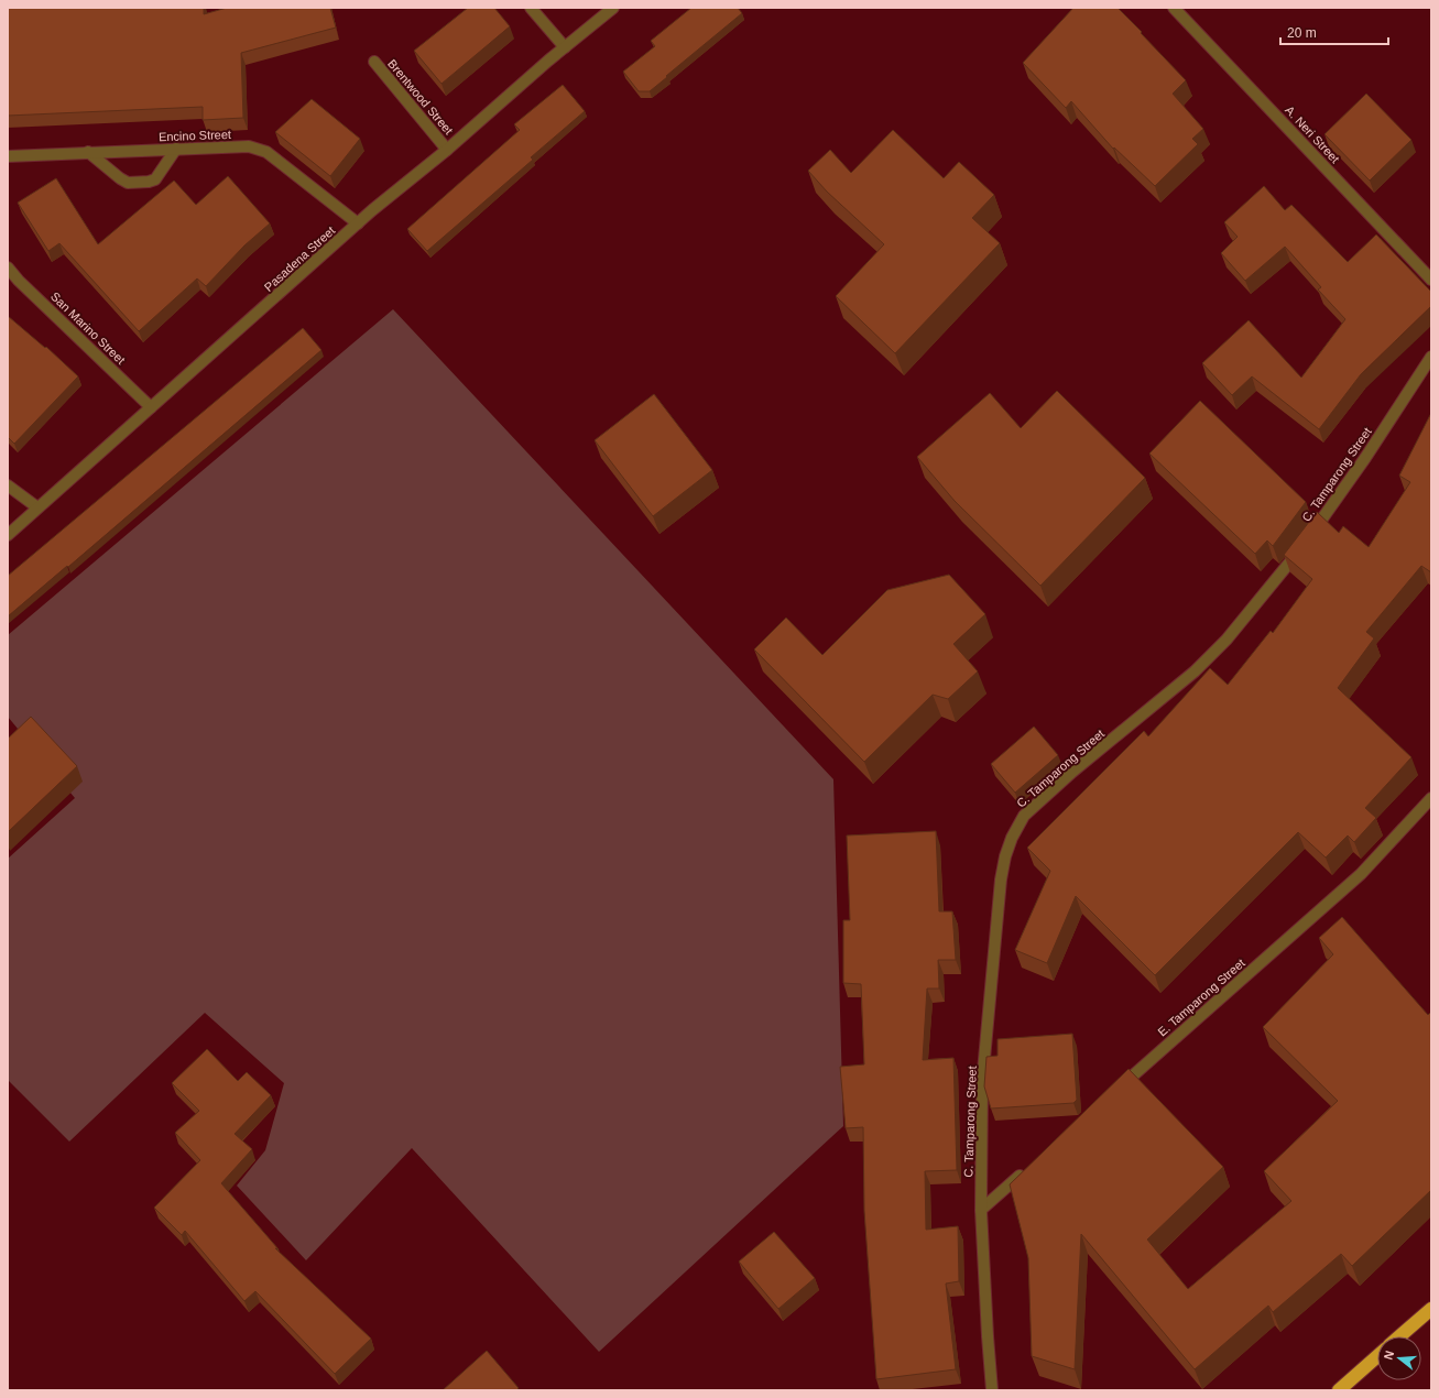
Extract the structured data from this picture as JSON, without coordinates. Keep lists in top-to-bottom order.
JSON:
{
  "streets": {
    "street": [
      "Brentwood Street",
      "A. Neri Street",
      "Encino Street",
      "Pasadena Street",
      "San Marino Street",
      "C. Tamparong Street",
      "E. Tamparong Street"
    ]
  },
  "crossings": [
    ["Brentwood Street", "Pasadena Street"],
    ["Encino Street", "Pasadena Street"],
    ["Pasadena Street", "San Marino Street"]
  ],
  "scale_bar": "20 m",
  "north": "left"
}
